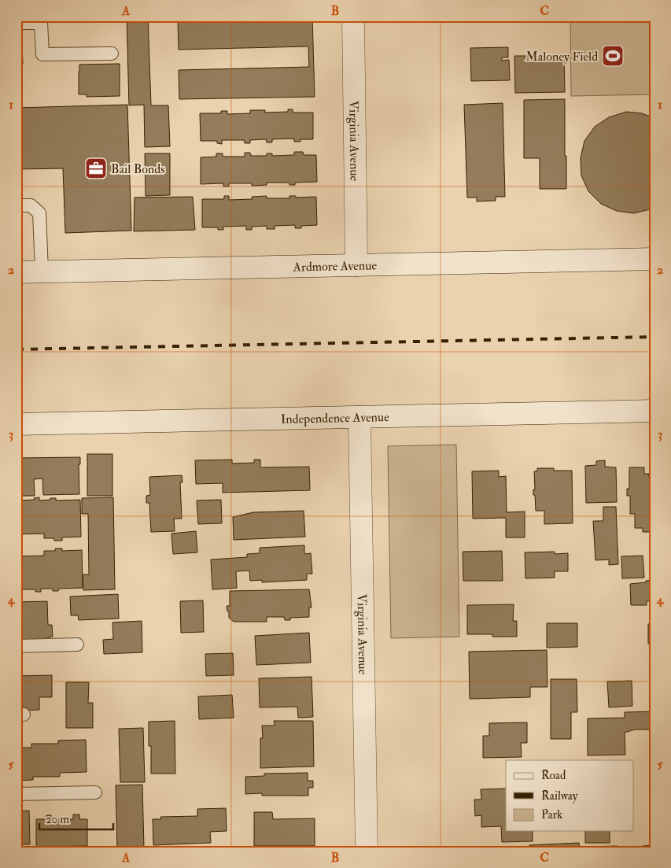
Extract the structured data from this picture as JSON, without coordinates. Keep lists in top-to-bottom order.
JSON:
{
  "streets": {
    "street": ["Virginia Avenue", "Ardmore Avenue", "Independence Avenue"]
  },
  "crossings": [
    ["Virginia Avenue", "Ardmore Avenue"],
    ["Virginia Avenue", "Independence Avenue"]
  ],
  "places": {
    "sports": ["Maloney Field"],
    "office": ["Bail Bonds"]
  },
  "legend": ["Road", "Railway", "Park"],
  "scale_bar": "20 m",
  "grid": {
    "columns": ["A", "B", "C"],
    "rows": [
      "1",
      "2",
      "3",
      "4",
      "5"
    ]
  }
}
